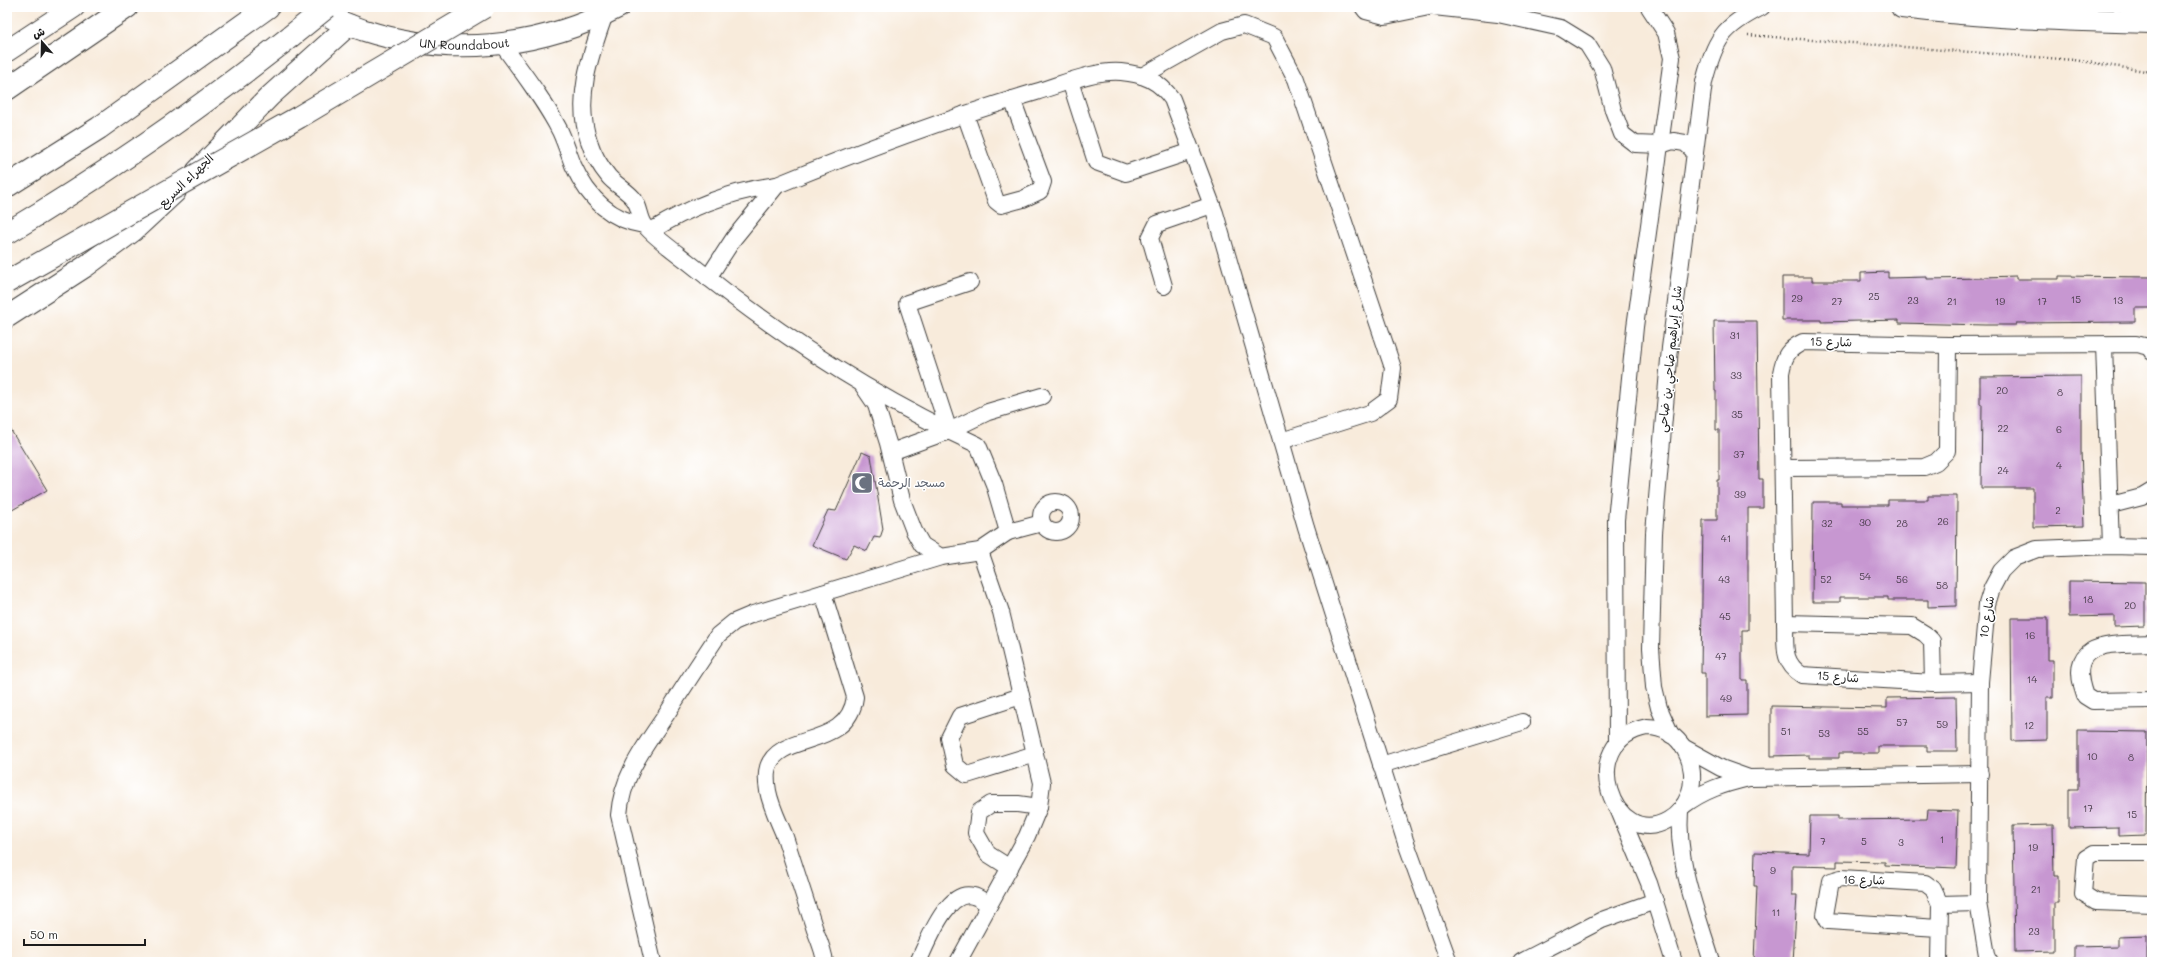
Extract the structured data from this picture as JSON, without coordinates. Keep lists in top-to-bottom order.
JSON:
{
  "streets": {
    "main road": ["UN Roundabout", "الجهراء السريع"],
    "street": [
      "شارع 15",
      "شارع إبراهيم ضاحي بن ضاحي",
      "شارع 10",
      "شارع 16"
    ]
  },
  "crossings": [
    ["UN Roundabout", "الجهراء السريع"],
    ["شارع 15", "شارع 10"]
  ],
  "places": {
    "mosque": ["مسجد الرحمة"]
  },
  "house_numbers": [
    "25",
    "29",
    "15",
    "23",
    "13",
    "27",
    "21",
    "19",
    "17",
    "31",
    "33",
    "20",
    "8",
    "35",
    "22",
    "6",
    "37",
    "4",
    "24",
    "39",
    "2",
    "26",
    "30",
    "32",
    "28",
    "41",
    "54",
    "43",
    "52",
    "56",
    "58",
    "18",
    "20",
    "45",
    "16",
    "47",
    "14",
    "49",
    "57",
    "59",
    "12",
    "51",
    "55",
    "53",
    "10",
    "8",
    "17",
    "15",
    "1",
    "7",
    "5",
    "3",
    "19",
    "9",
    "21",
    "11",
    "23"
  ],
  "scale_bar": "50 m",
  "north": "top"
}
